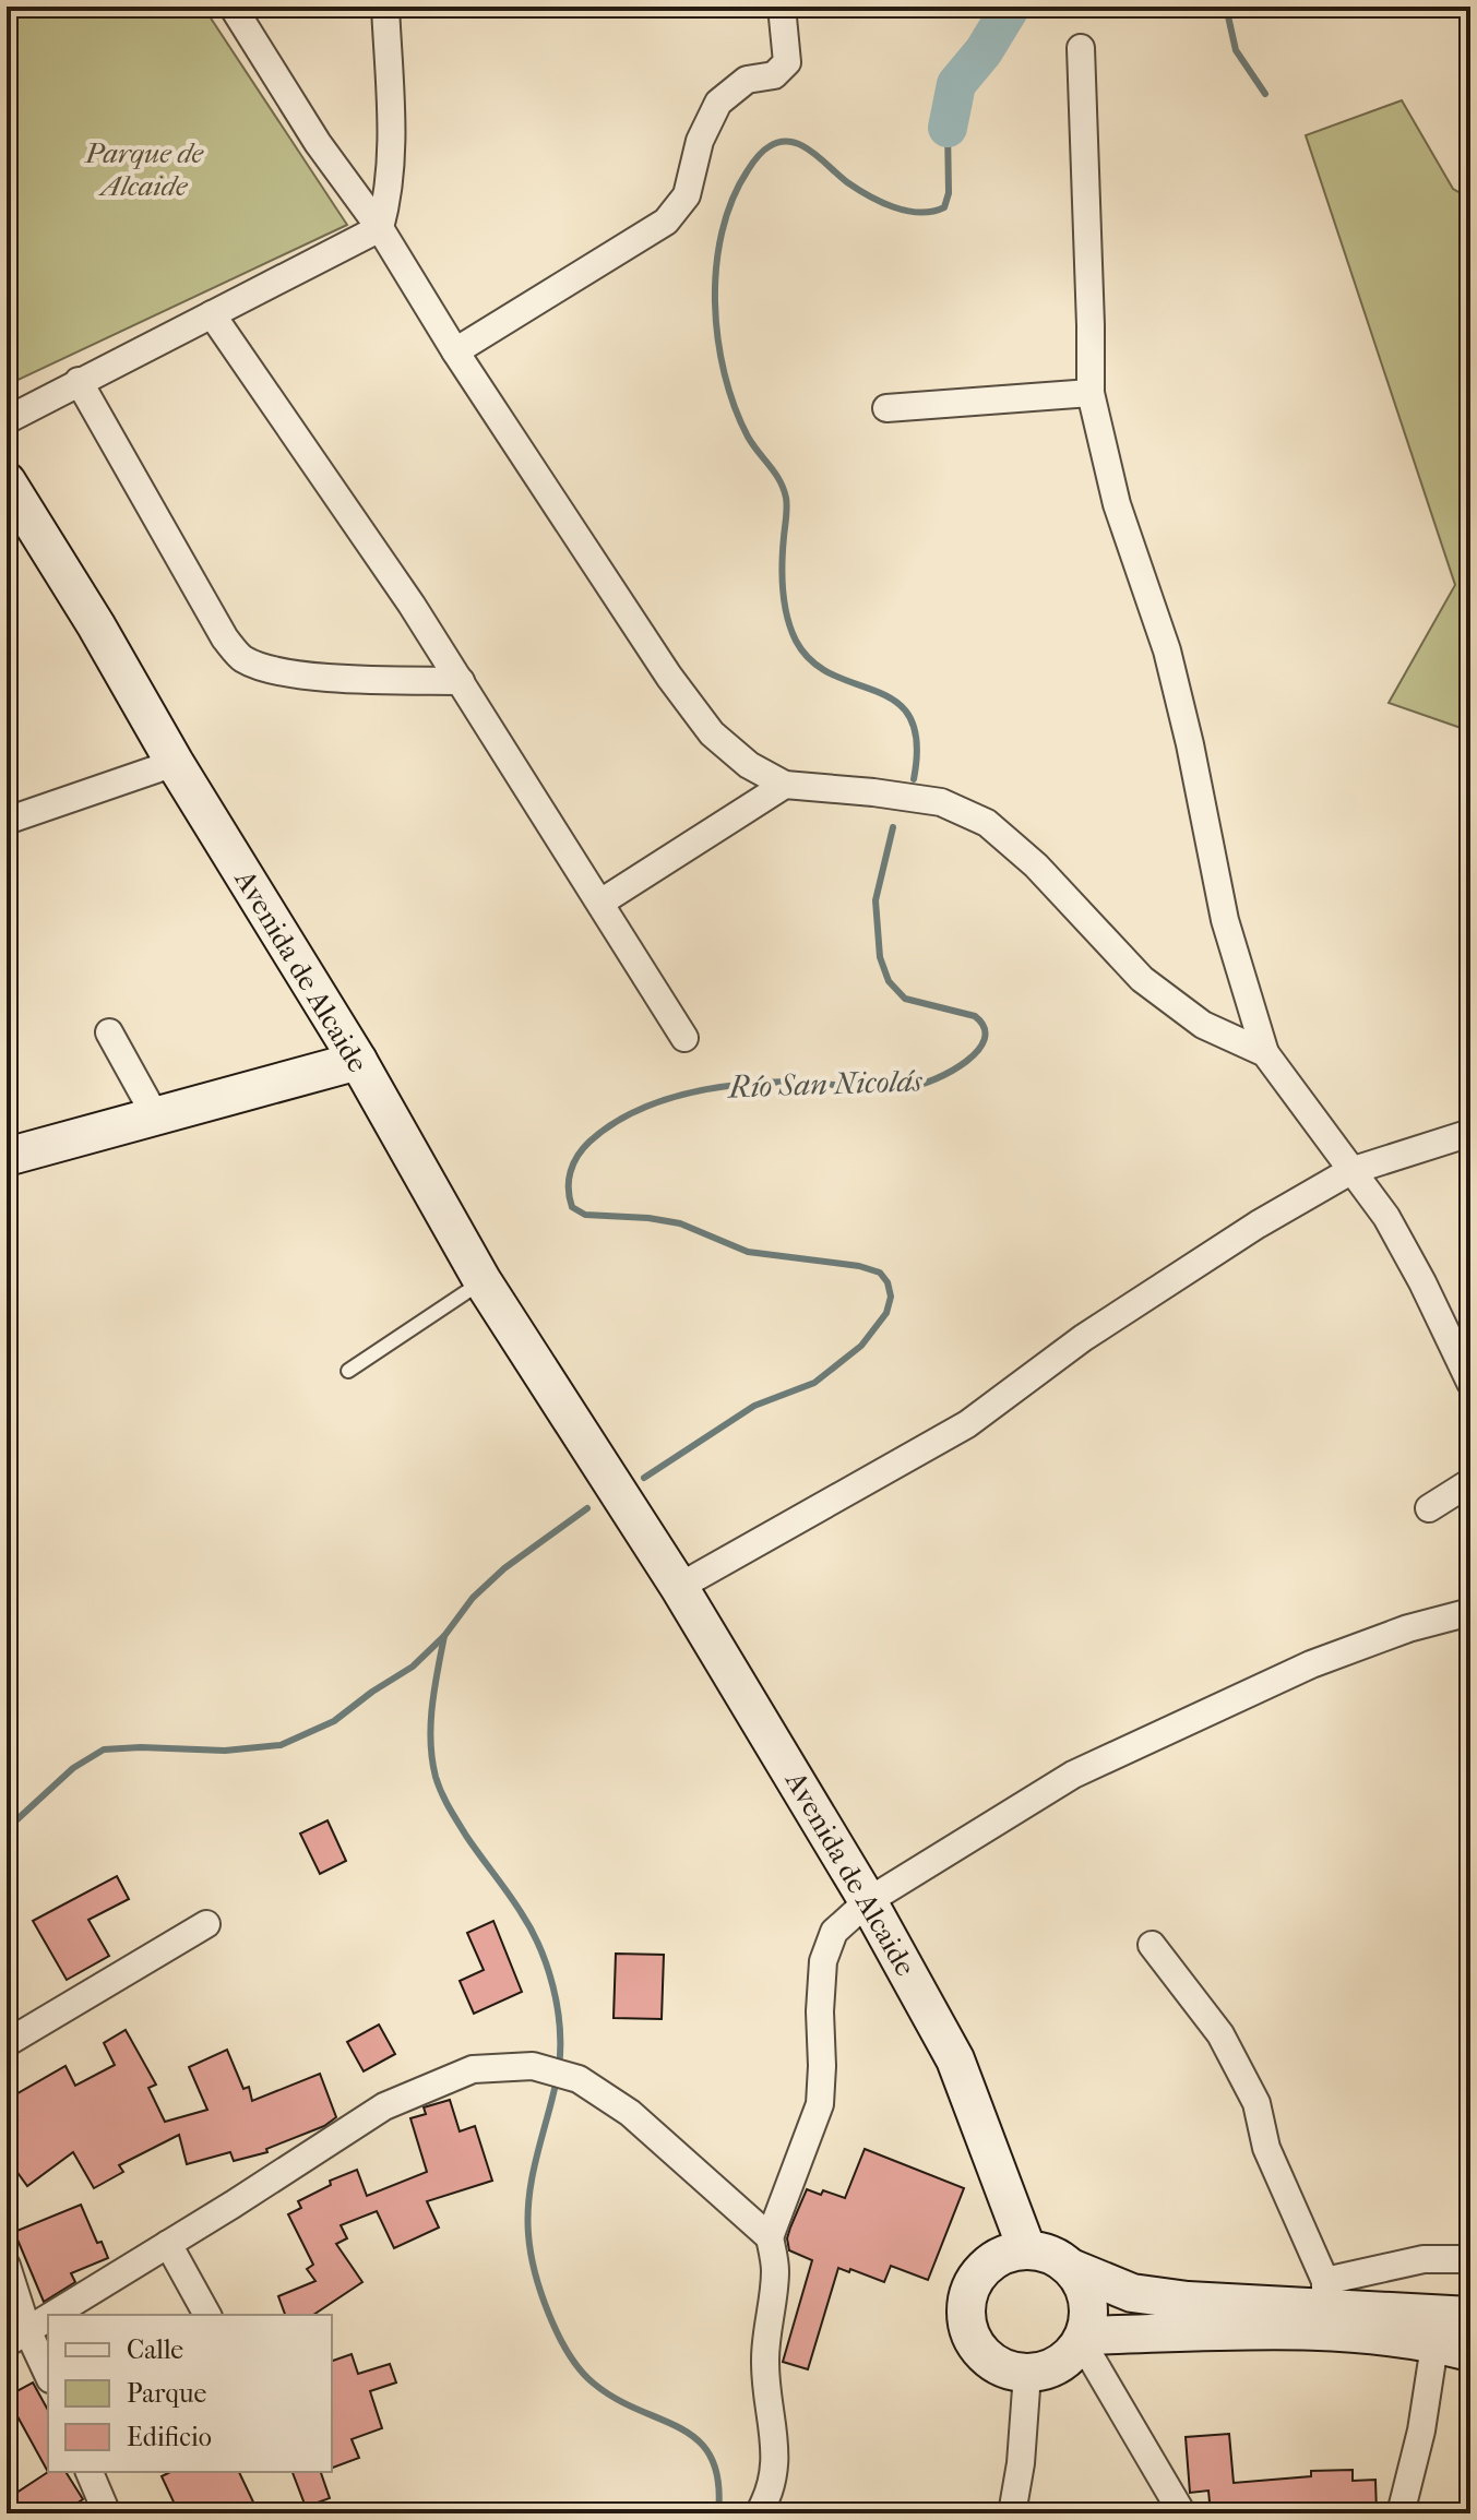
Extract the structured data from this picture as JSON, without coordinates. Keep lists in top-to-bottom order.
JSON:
{
  "streets": {
    "main road": ["Avenida de Alcaide"]
  },
  "water": ["Río San Nicolás"],
  "parks": ["Parque de Alcaide"],
  "legend": ["Calle", "Parque", "Edificio"]
}
